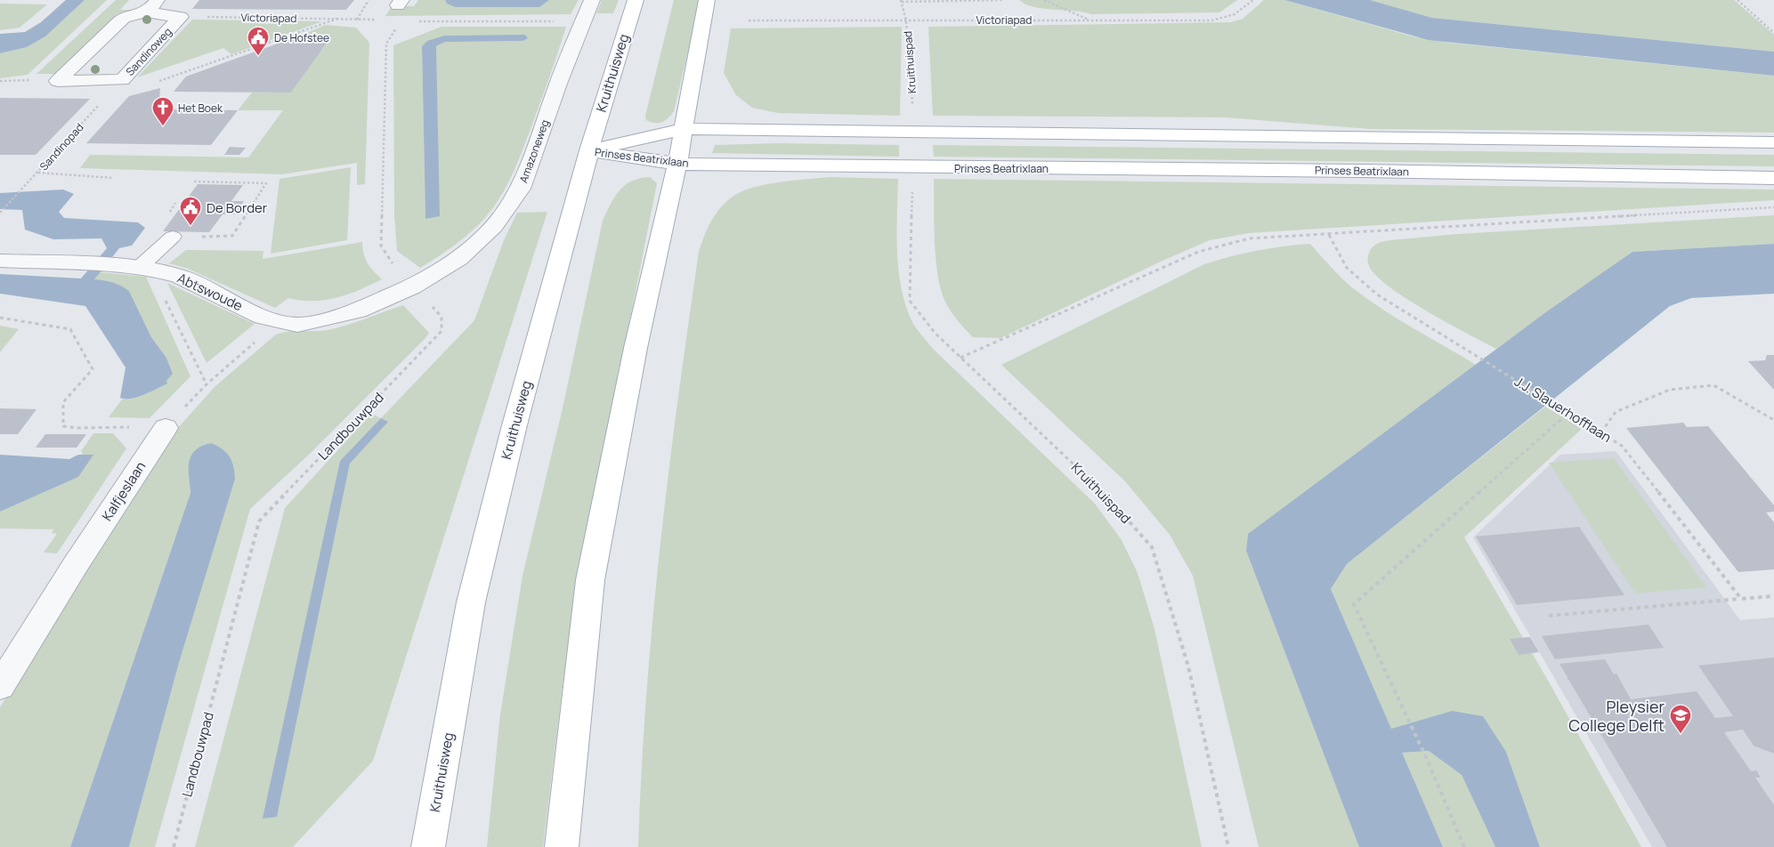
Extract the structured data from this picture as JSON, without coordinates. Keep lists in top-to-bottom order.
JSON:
{
  "streets": {
    "main road": ["Kruithuisweg", "Prinses Beatrixlaan"],
    "street": [
      "Sandinoweg",
      "Amazoneweg",
      "Abtswoude",
      "Kalfjeslaan"
    ],
    "path": [
      "Victoriapad",
      "Kruithuispad",
      "Sandinopad",
      "J.J. Slauerhofflaan",
      "Landbouwpad"
    ]
  },
  "crossings": [
    ["Victoriapad", "Sandinoweg"],
    ["Victoriapad", "Kruithuispad"],
    ["Sandinoweg", "Sandinopad"],
    ["Kruithuisweg", "Prinses Beatrixlaan"],
    ["Amazoneweg", "Abtswoude"],
    ["Amazoneweg", "Landbouwpad"],
    ["Abtswoude", "Landbouwpad"]
  ],
  "places": {
    "public building": ["De Hofstee", "De Border"],
    "church": ["Het Boek"],
    "school or university": ["Pleysier College Delft"]
  }
}
